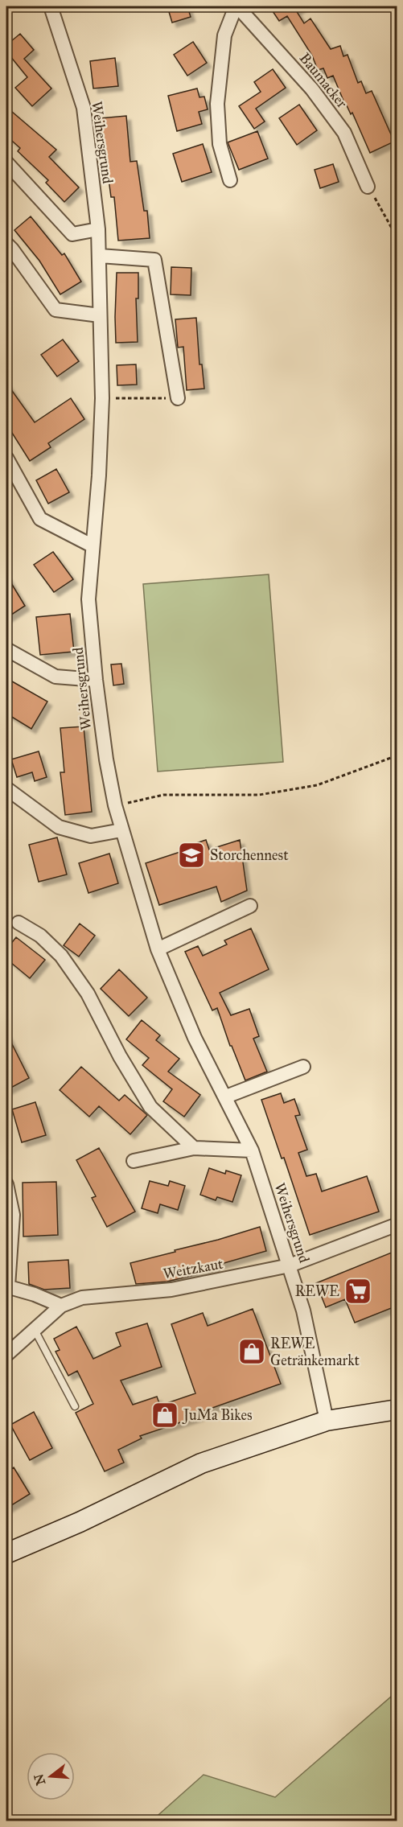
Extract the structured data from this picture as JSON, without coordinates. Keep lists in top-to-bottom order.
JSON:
{
  "streets": {
    "street": ["Baumacker", "Weihersgrund", "Weitzkaut"]
  },
  "crossings": [
    ["Weihersgrund", "Weitzkaut"]
  ],
  "places": {
    "school or university": ["Storchennest"],
    "supermarket": ["REWE"],
    "shop": ["REWE Getränkemarkt", "JuMa Bikes"]
  },
  "north": "left"
}
